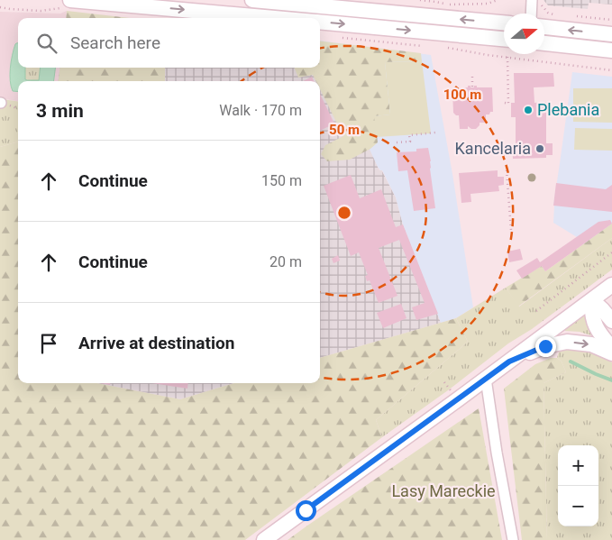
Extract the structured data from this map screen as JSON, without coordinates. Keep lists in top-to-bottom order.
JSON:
{
  "parks": ["Lasy Mareckie"],
  "places": ["Plebania", "Kancelaria"],
  "north": "right",
  "page": {
    "search": "Search here",
    "heading": ["3 min", "Walk · 170 m"],
    "list": [
      ["Continue", "150 m"],
      ["Continue", "20 m"],
      "Arrive at destination"
    ],
    "map_buttons": ["+", "−"]
  },
  "rings": ["100 m", "50 m"]
}
